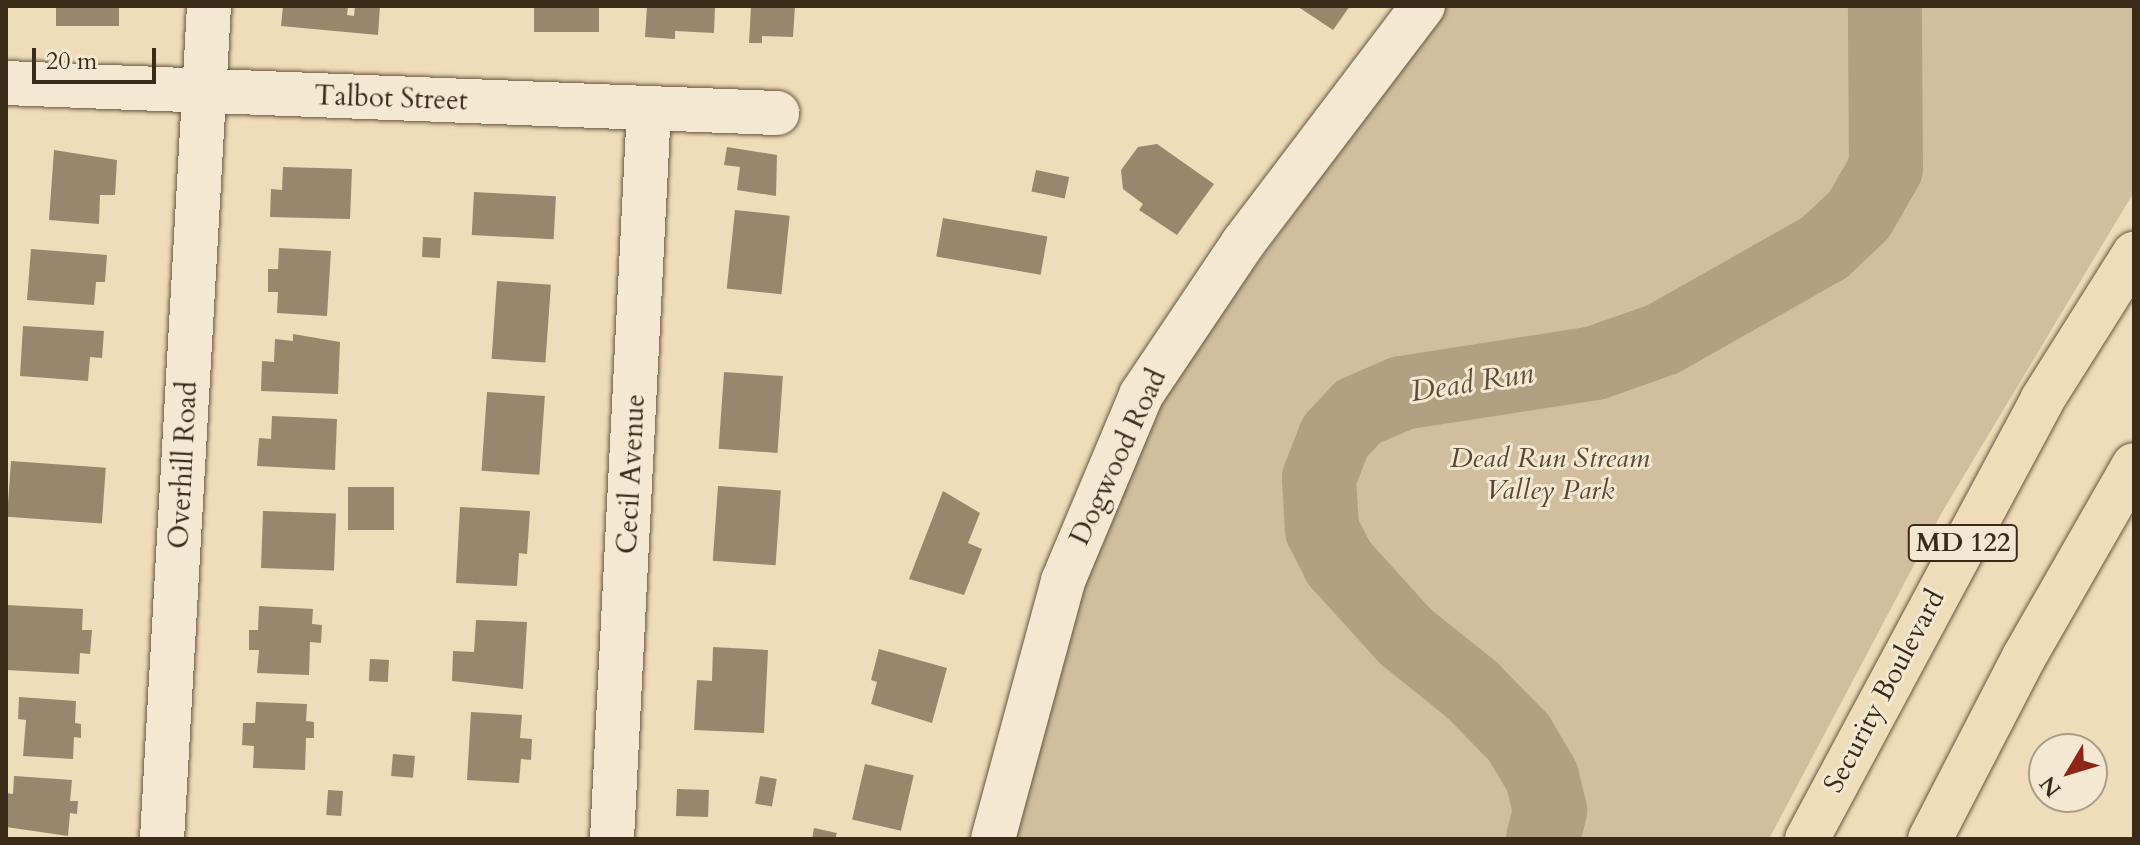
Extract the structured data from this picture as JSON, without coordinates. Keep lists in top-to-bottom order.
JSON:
{
  "streets": {
    "main road": ["MD 122", "Security Boulevard"],
    "street": [
      "Talbot Street",
      "Dogwood Road",
      "Overhill Road",
      "Cecil Avenue"
    ]
  },
  "crossings": [
    ["Talbot Street", "Overhill Road"],
    ["Talbot Street", "Cecil Avenue"]
  ],
  "water": ["Dead Run"],
  "parks": ["Dead Run Stream Valley Park"],
  "scale_bar": "20 m",
  "north": "bottom left"
}
